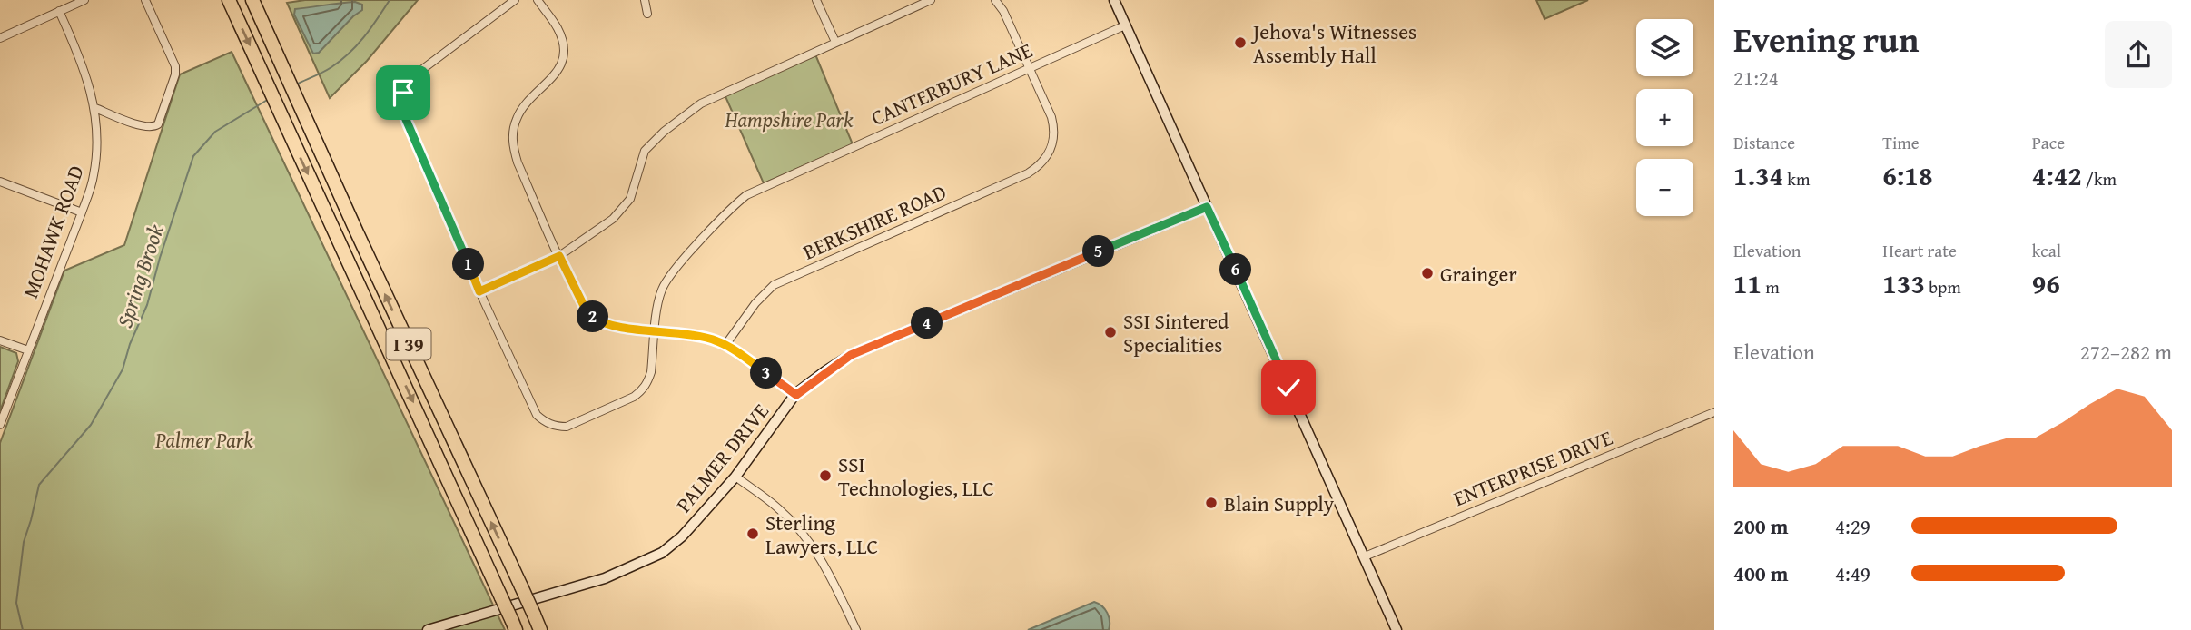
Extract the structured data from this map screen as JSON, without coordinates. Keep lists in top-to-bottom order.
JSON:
{
  "streets": {
    "highway": ["I 39"],
    "street": [
      "CANTERBURY LANE",
      "BERKSHIRE ROAD",
      "MOHAWK ROAD",
      "PALMER DRIVE",
      "ENTERPRISE DRIVE"
    ]
  },
  "crossings": [
    ["CANTERBURY LANE", "BERKSHIRE ROAD"]
  ],
  "water": ["Spring Brook"],
  "parks": ["Hampshire Park", "Palmer Park"],
  "places": [
    "Jehova's Witnesses Assembly Hall",
    "Grainger",
    "SSI Sintered Specialities",
    "SSI Technologies, LLC",
    "Blain Supply",
    "Sterling Lawyers, LLC"
  ],
  "page": {
    "heading": ["Evening run", "21:24"],
    "map_buttons": ["+", "−"],
    "stats": [
      ["Distance", "1.34 km"],
      ["Time", "6:18"],
      ["Pace", "4:42 /km"],
      ["Elevation", "11 m"],
      ["Heart rate", "133 bpm"],
      ["kcal", "96"]
    ],
    "pins": [
      "5",
      "1",
      "6",
      "2",
      "4",
      "3"
    ],
    "chart": ["Elevation", "272–282 m"],
    "list": [
      {
        "name": "200 m",
        "note": "4:29"
      },
      {
        "name": "400 m",
        "note": "4:49"
      }
    ]
  }
}
